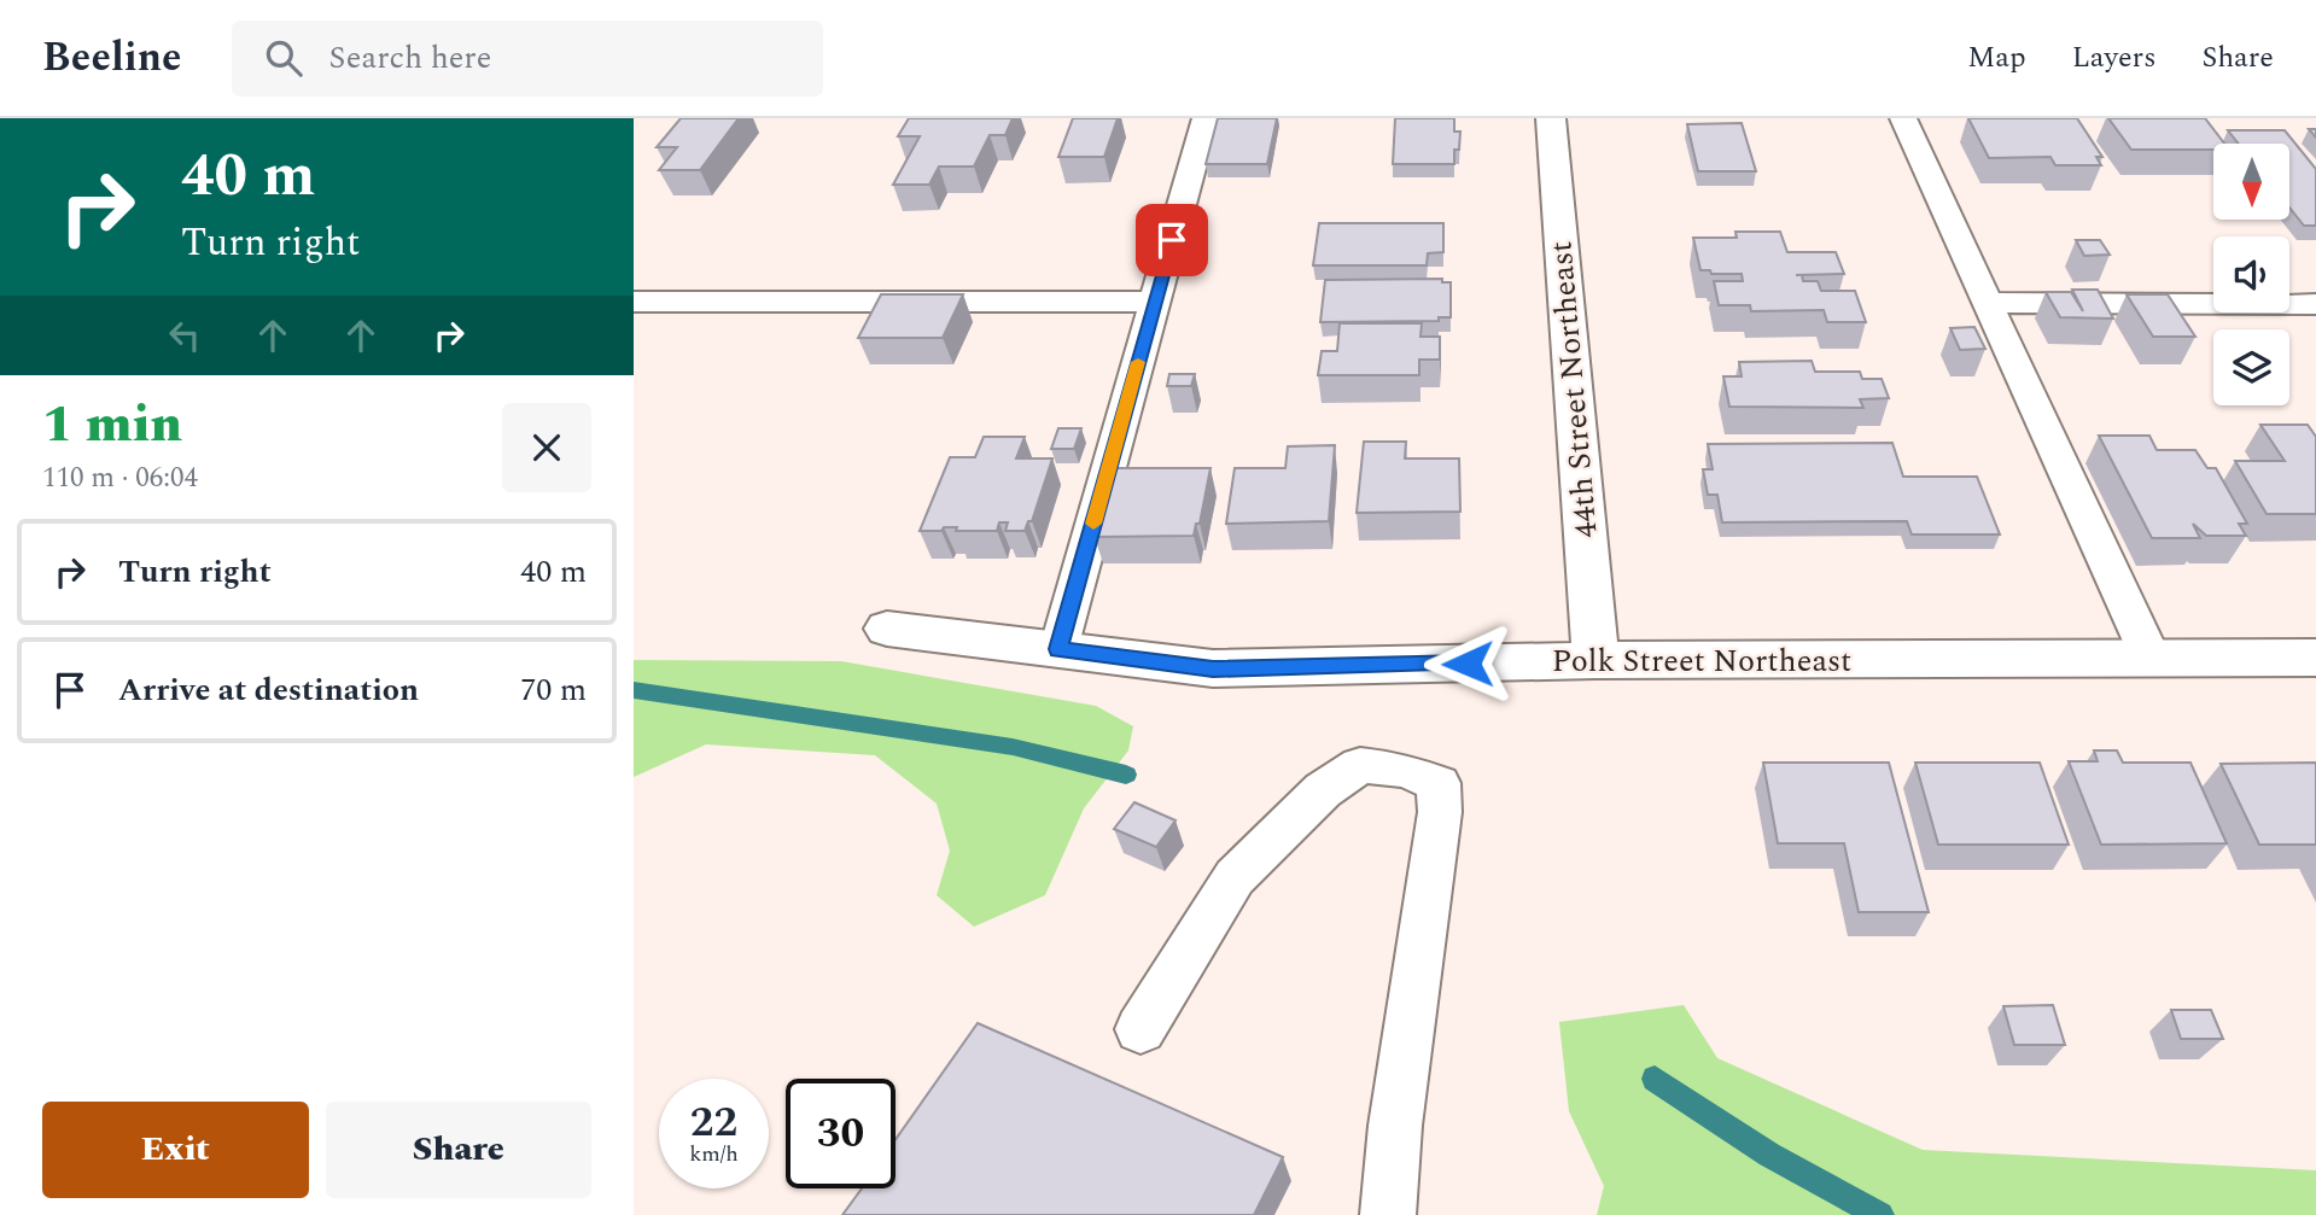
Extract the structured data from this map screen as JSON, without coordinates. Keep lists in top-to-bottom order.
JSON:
{
  "streets": {
    "street": ["44th Street Northeast", "Polk Street Northeast"]
  },
  "crossings": [
    ["44th Street Northeast", "Polk Street Northeast"]
  ],
  "north": "bottom",
  "page": {
    "header": "Beeline",
    "search": "Search here",
    "nav": ["Map", "Layers", "Share"],
    "turn": ["40 m", "Turn right"],
    "heading": ["1 min", "110 m · 06:04"],
    "list": [
      {
        "name": "Turn right",
        "value": "40 m"
      },
      {
        "name": "Arrive at destination",
        "value": "70 m"
      }
    ],
    "speed": "22 km/h",
    "limit": "30",
    "buttons": ["Exit", "Share"]
  }
}
